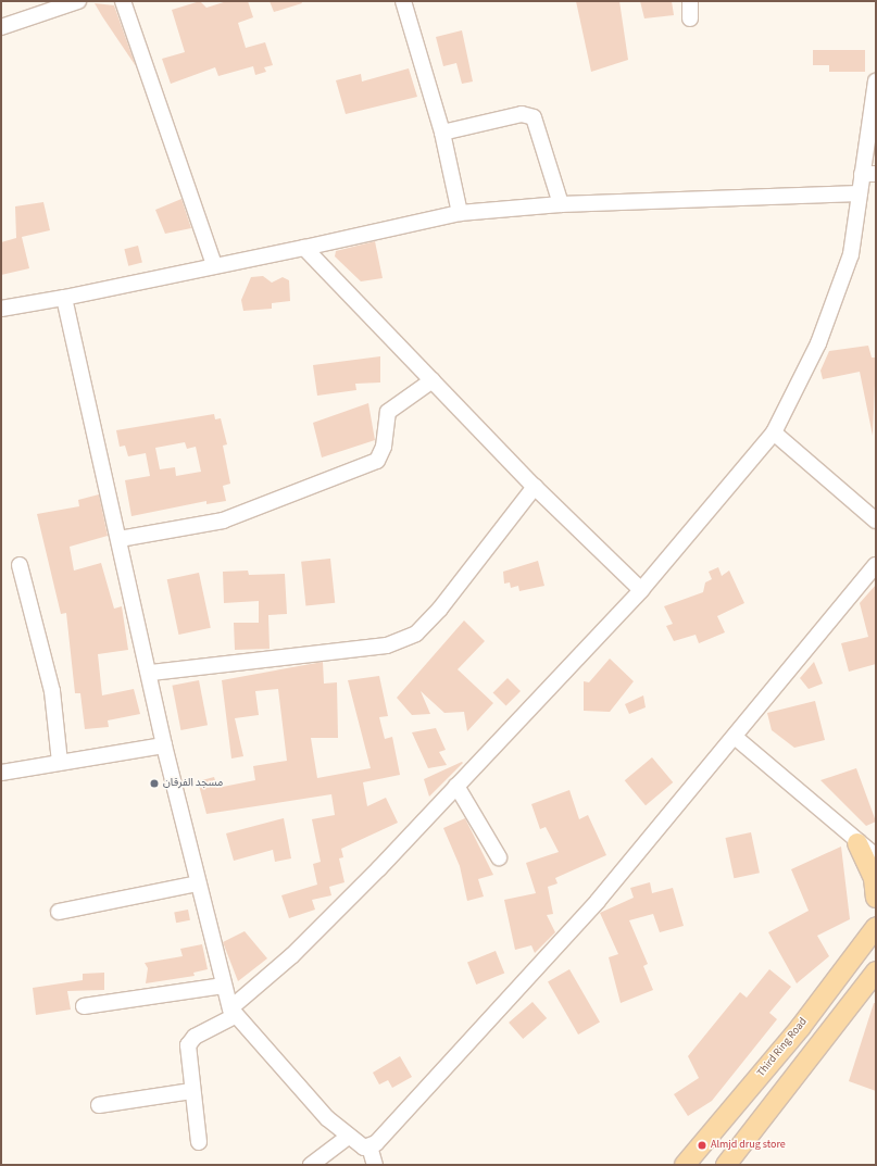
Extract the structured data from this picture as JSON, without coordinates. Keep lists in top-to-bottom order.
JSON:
{
  "streets": {
    "main road": ["Third Ring Road"]
  },
  "places": ["مسجد الفرقان", "Almjd drug store"]
}
